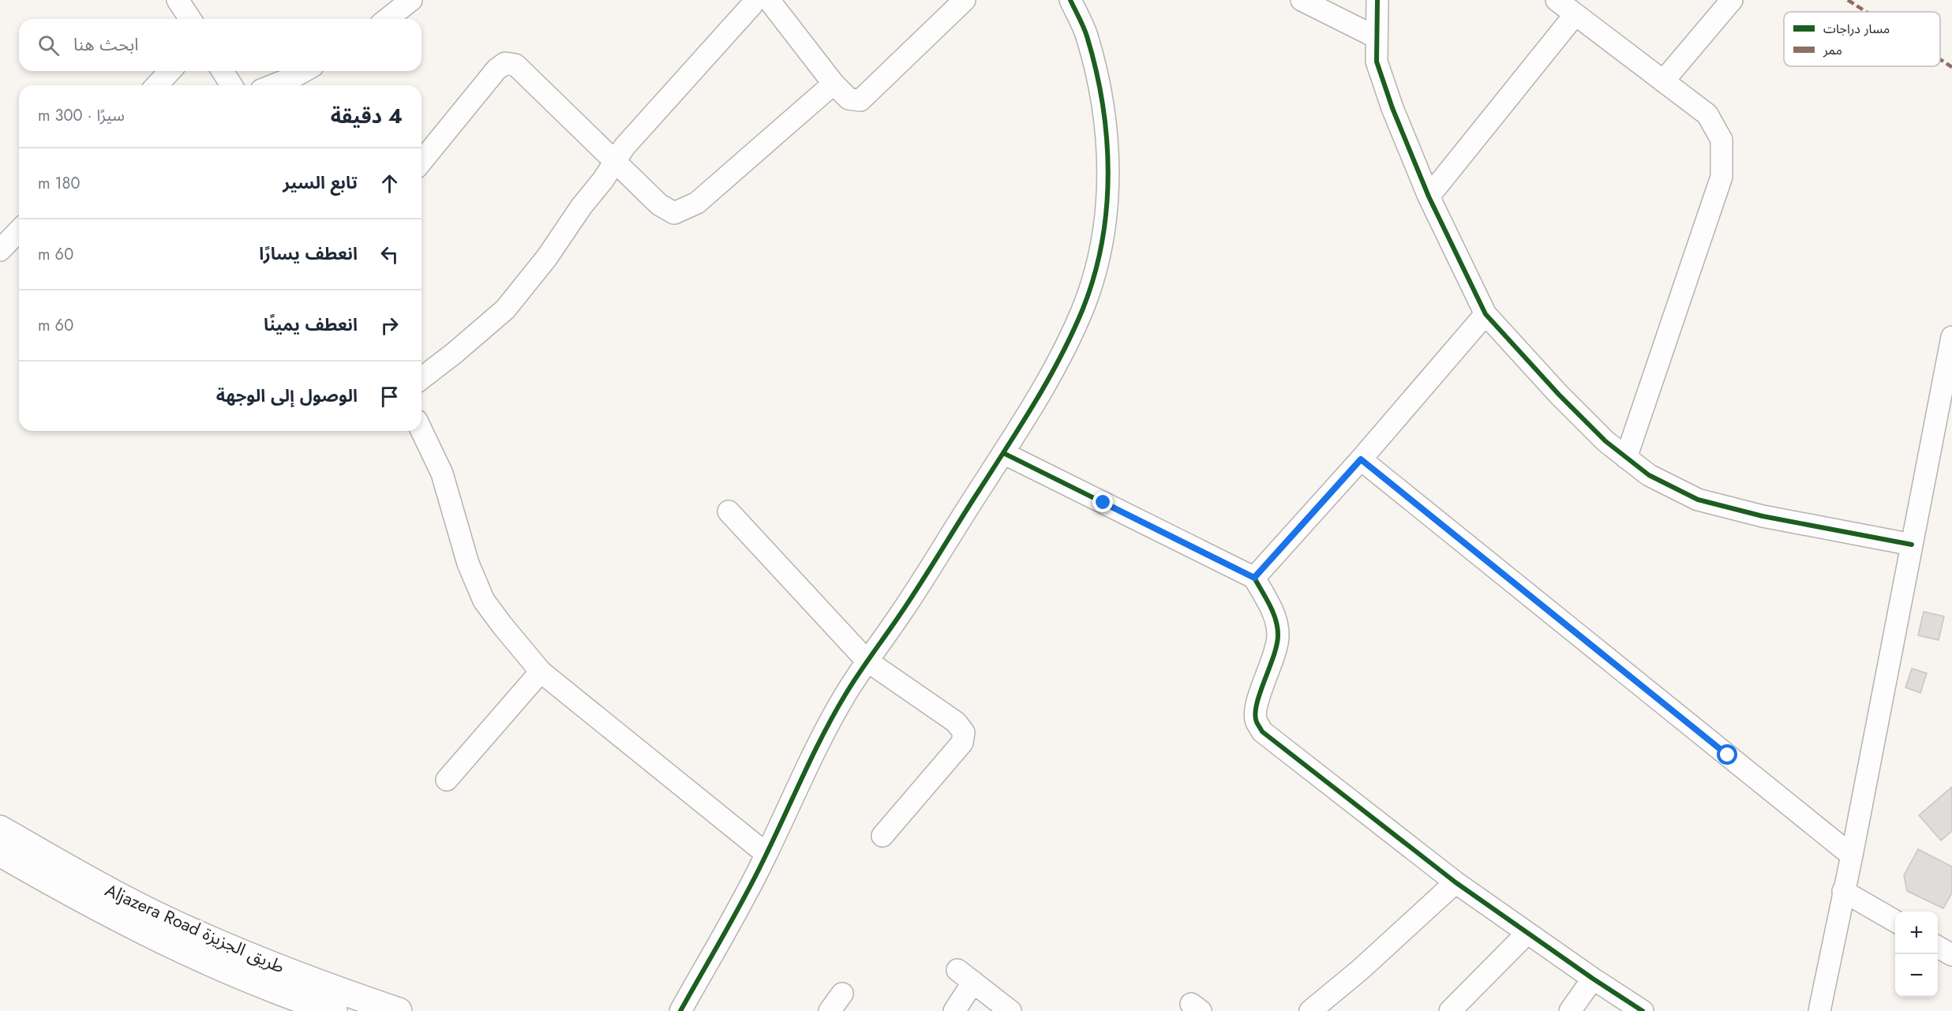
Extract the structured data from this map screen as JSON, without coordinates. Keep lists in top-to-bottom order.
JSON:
{
  "streets": {
    "main road": ["Aljazera Road طريق الجزيزة"]
  },
  "legend": ["مسار دراجات", "ممر"],
  "page": {
    "search": "ابحث هنا",
    "heading": ["4 دقيقة", "سيرًا · 300 m"],
    "list": [
      ["تابع السير", "180 m"],
      ["انعطف يسارًا", "60 m"],
      ["انعطف يمينًا", "60 m"],
      "الوصول إلى الوجهة"
    ],
    "map_buttons": ["+", "−"]
  }
}
